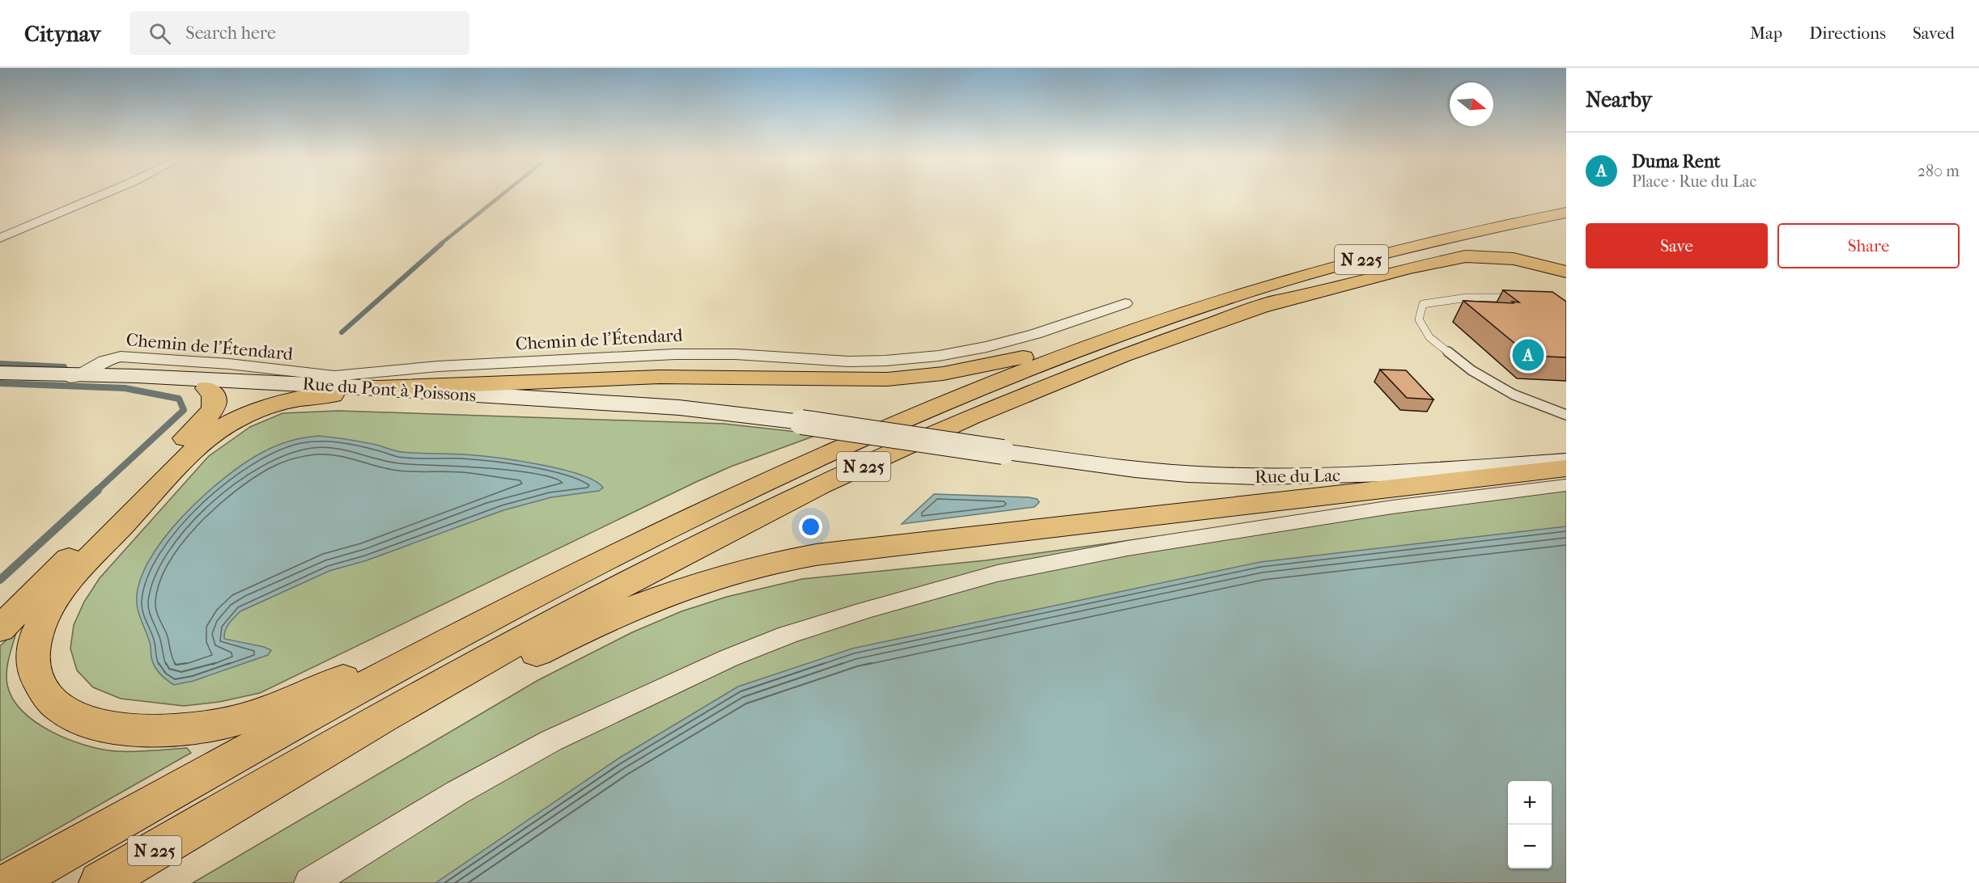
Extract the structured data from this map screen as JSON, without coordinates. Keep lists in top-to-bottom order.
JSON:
{
  "streets": {
    "highway": ["N 225"],
    "street": ["Chemin de l'Étendard", "Rue du Pont à Poissons", "Rue du Lac"]
  },
  "crossings": [
    ["Chemin de l'Étendard", "Rue du Pont à Poissons"],
    ["Rue du Pont à Poissons", "Rue du Lac"]
  ],
  "north": "right",
  "page": {
    "header": "Citynav",
    "search": "Search here",
    "nav": ["Map", "Directions", "Saved"],
    "heading": "Nearby",
    "list": [
      {
        "mark": "A",
        "name": "Duma Rent",
        "note": "Place · Rue du Lac",
        "value": "280 m"
      }
    ],
    "buttons": ["Save", "Share"],
    "pins": "A",
    "map_buttons": ["+", "−"]
  }
}
